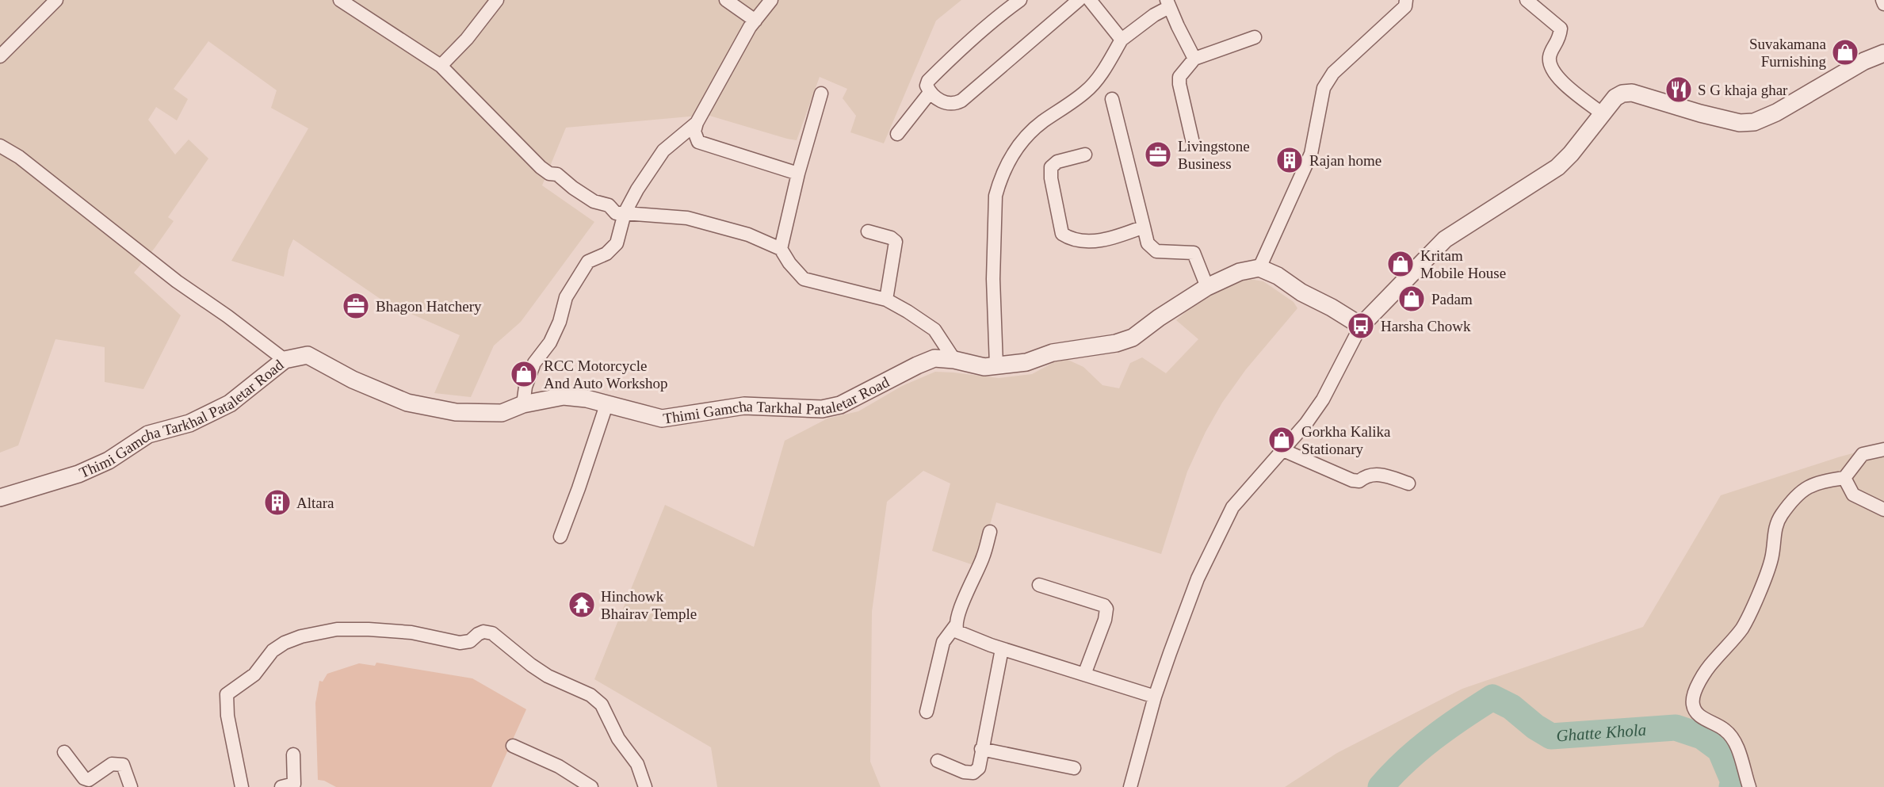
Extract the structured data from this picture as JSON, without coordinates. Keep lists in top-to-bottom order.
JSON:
{
  "streets": {
    "street": ["Thimi Gamcha Tarkhal Pataletar Road"]
  },
  "water": ["Ghatte Khola"],
  "places": {
    "shop": [
      "Suvakamana Furnishing",
      "Kritam Mobile House",
      "Padam",
      "RCC Motorcycle And Auto Workshop",
      "Gorkha Kalika Stationary"
    ],
    "restaurant": ["S G khaja ghar"],
    "office": ["Livingstone Business", "Bhagon Hatchery"],
    "building": ["Rajan home", "Altara"],
    "bus stop": ["Harsha Chowk"],
    "temple": ["Hinchowk Bhairav Temple"]
  }
}
